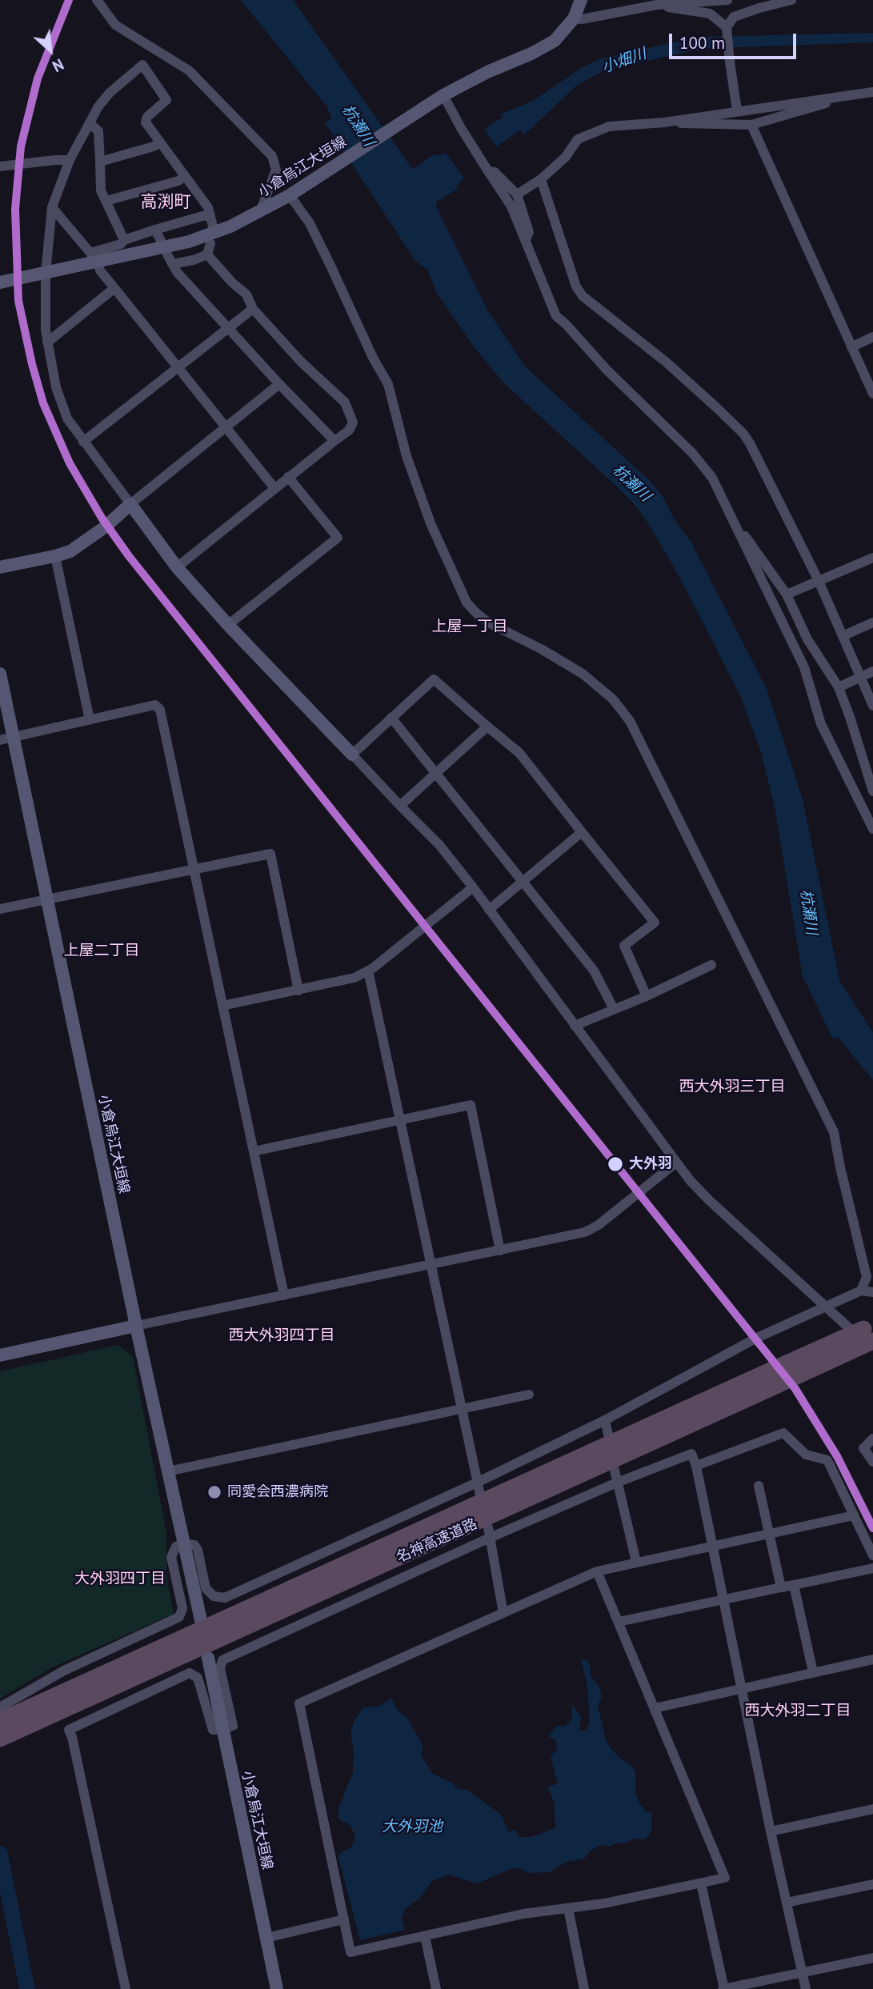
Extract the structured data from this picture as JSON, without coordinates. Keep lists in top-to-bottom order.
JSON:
{
  "streets": {
    "highway": ["名神高速道路"],
    "main road": ["小倉烏江大垣線"]
  },
  "districts": [
    "高渕町",
    "上屋一丁目",
    "上屋二丁目",
    "西大外羽三丁目",
    "西大外羽四丁目",
    "大外羽四丁目",
    "西大外羽二丁目"
  ],
  "water": ["小畑川", "杭瀬川", "大外羽池"],
  "places": ["大外羽", "同愛会西濃病院"],
  "scale_bar": "100 m",
  "north": "bottom right"
}
